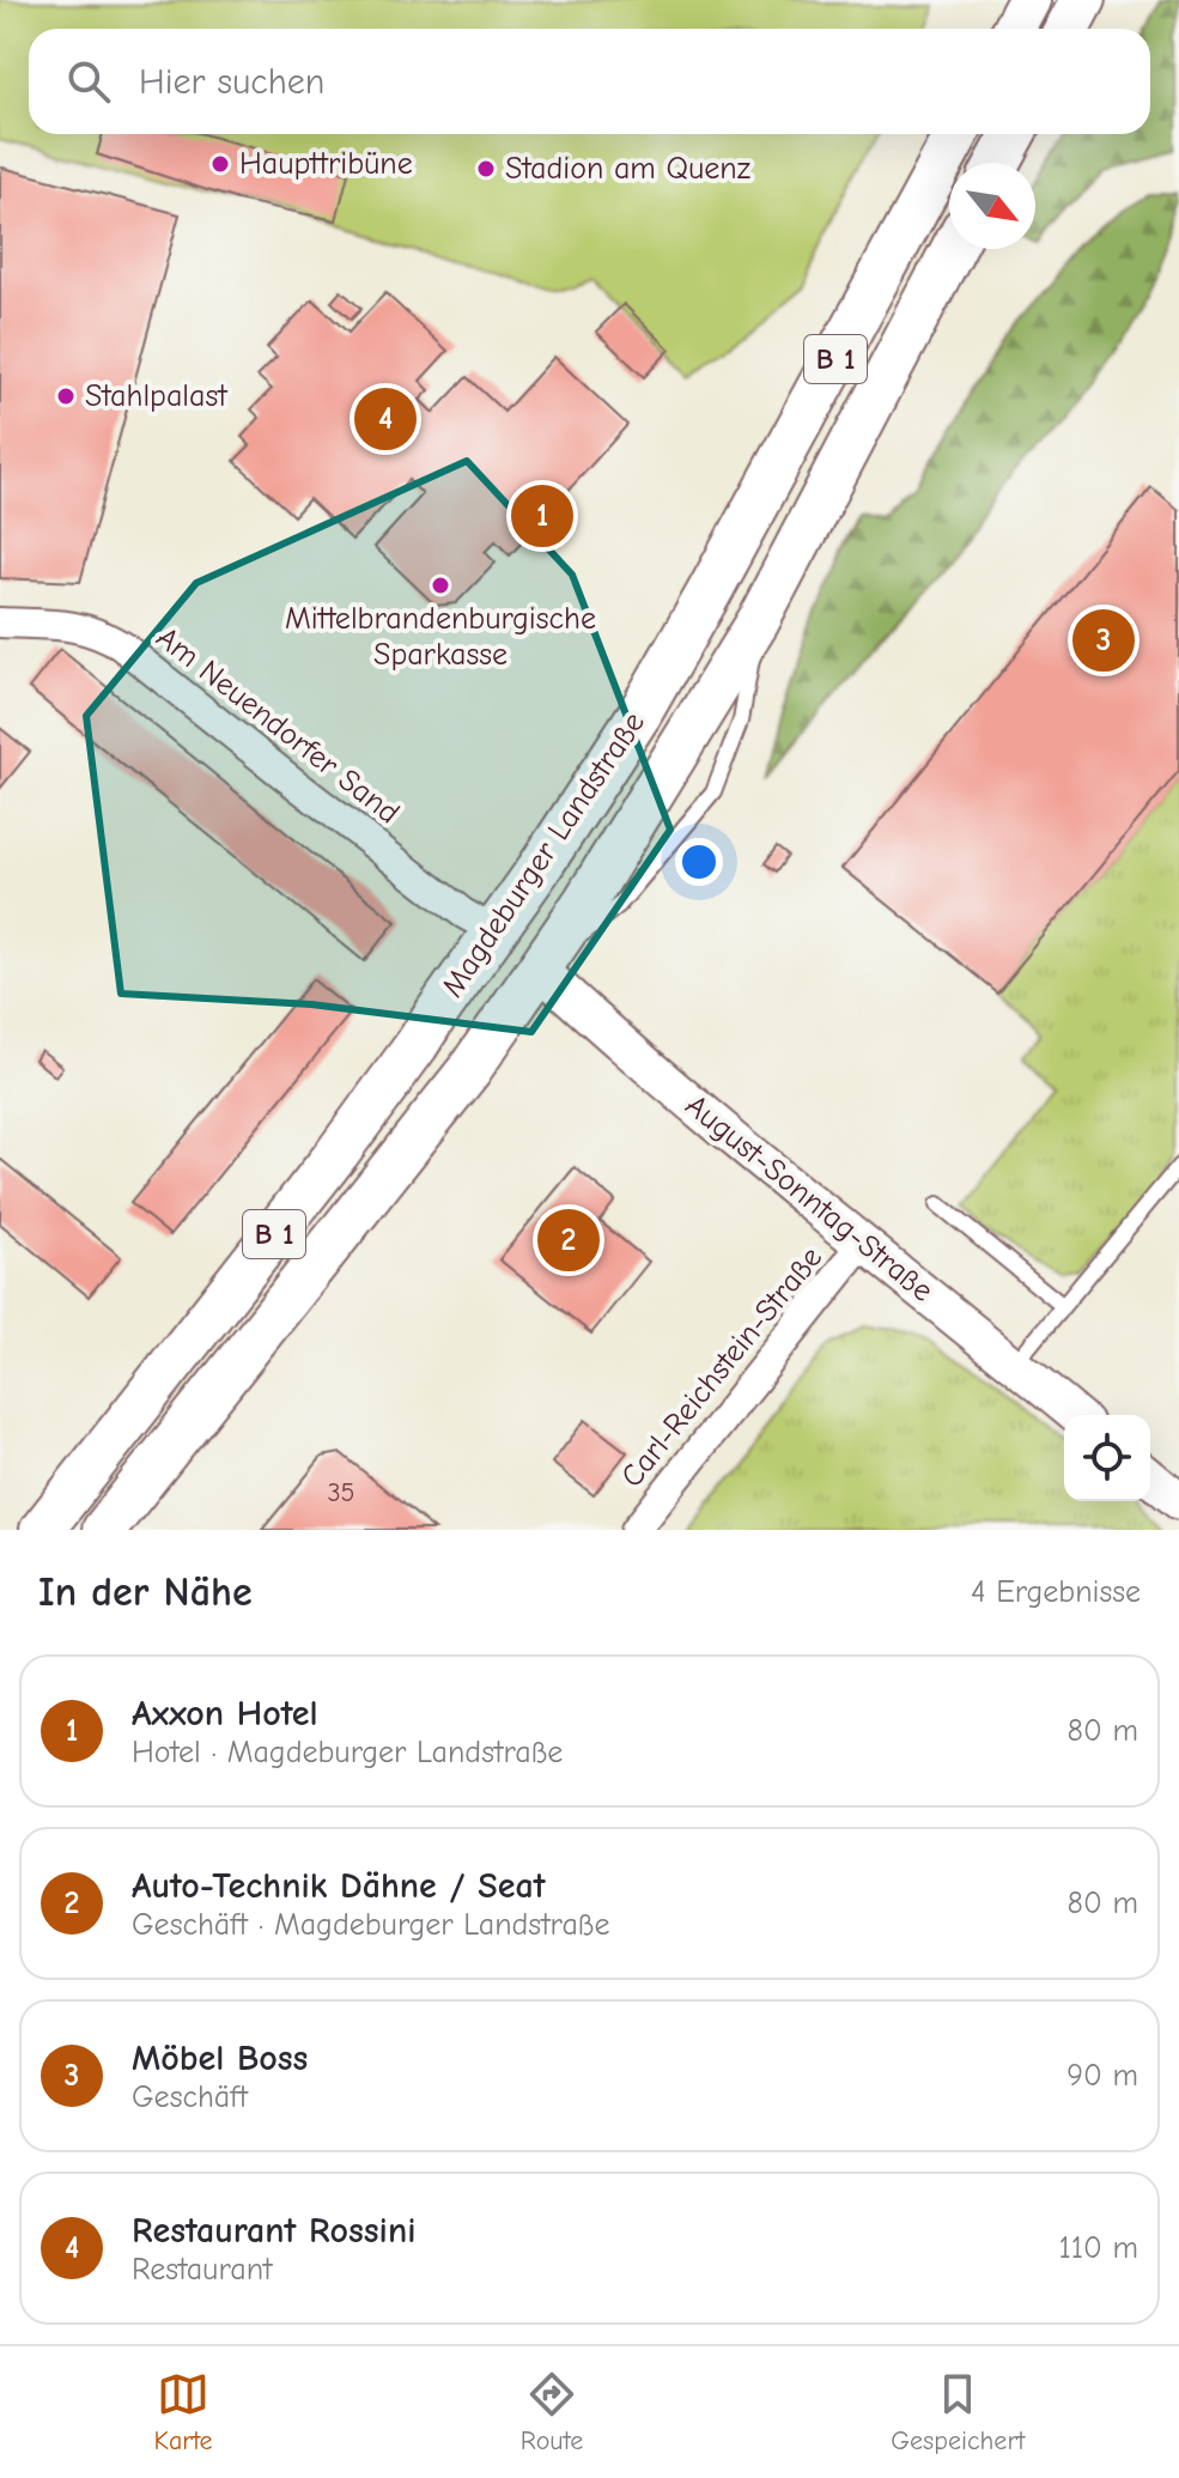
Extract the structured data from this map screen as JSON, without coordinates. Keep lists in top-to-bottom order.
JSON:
{
  "streets": {
    "main road": ["B 1", "Magdeburger Landstraße"],
    "street": ["Am Neuendorfer Sand", "August-Sonntag-Straße", "Carl-Reichstein-Straße"]
  },
  "crossings": [
    ["Am Neuendorfer Sand", "Magdeburger Landstraße"],
    ["Magdeburger Landstraße", "August-Sonntag-Straße"],
    ["August-Sonntag-Straße", "Carl-Reichstein-Straße"]
  ],
  "places": [
    "Haupttribüne",
    "Stadion am Quenz",
    "Stahlpalast",
    "Mittelbrandenburgische Sparkasse"
  ],
  "house_numbers": ["35"],
  "north": "bottom right",
  "page": {
    "search": "Hier suchen",
    "pins": [
      "4",
      "1",
      "3",
      "2"
    ],
    "heading": ["In der Nähe", "4 Ergebnisse"],
    "list": [
      {
        "mark": "1",
        "name": "Axxon Hotel",
        "note": "Hotel · Magdeburger Landstraße",
        "value": "80 m"
      },
      {
        "mark": "2",
        "name": "Auto-Technik Dähne / Seat",
        "note": "Geschäft · Magdeburger Landstraße",
        "value": "80 m"
      },
      {
        "mark": "3",
        "name": "Möbel Boss",
        "note": "Geschäft",
        "value": "90 m"
      },
      {
        "mark": "4",
        "name": "Restaurant Rossini",
        "note": "Restaurant",
        "value": "110 m"
      }
    ],
    "nav": ["Karte", "Route", "Gespeichert"]
  }
}
